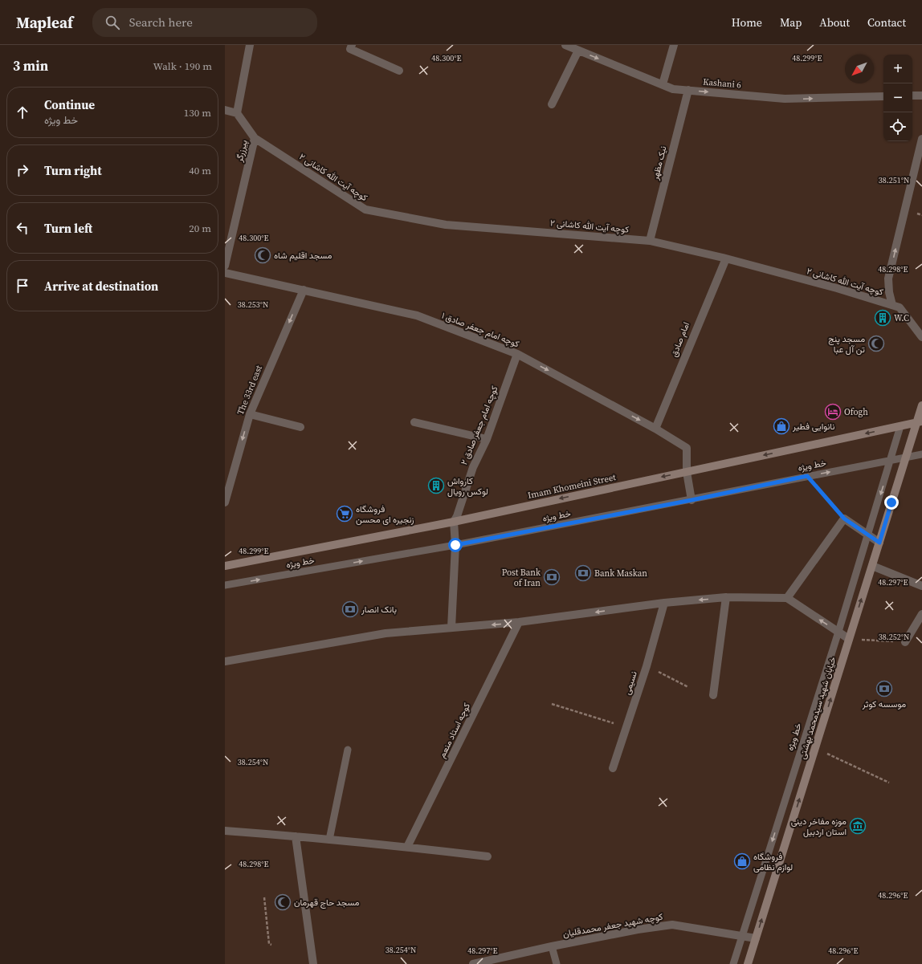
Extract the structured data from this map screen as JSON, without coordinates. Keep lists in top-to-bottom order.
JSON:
{
  "streets": {
    "main road": ["Imam Khomeini Street", "خیابان شهید سیدمحمد بهشتی"],
    "street": [
      "Kashani 6",
      "پیرزرگر",
      "نیک مظهر",
      "کوچه آیت الله کاشانی ۲",
      "کوچه امام جعفر صادق ۱",
      "امام صادق",
      "The 33rd east",
      "کوچه امام جعفر صادق ۲",
      "نسیمی",
      "کوچه استاد منعم",
      "کوچه شهید جعفر محمدقلیان"
    ],
    "lane": ["خط ویژه"]
  },
  "crossings": [
    ["Kashani 6", "نیک مظهر"],
    ["پیرزرگر", "کوچه آیت الله کاشانی ۲"],
    ["نیک مظهر", "کوچه آیت الله کاشانی ۲"],
    ["کوچه آیت الله کاشانی ۲", "امام صادق"],
    ["کوچه امام جعفر صادق ۱", "امام صادق"],
    ["کوچه امام جعفر صادق ۱", "The 33rd east"],
    ["کوچه امام جعفر صادق ۱", "کوچه امام جعفر صادق ۲"],
    ["کوچه امام جعفر صادق ۱", "Imam Khomeini Street"],
    ["کوچه امام جعفر صادق ۲", "Imam Khomeini Street"],
    ["خط ویژه", "خیابان شهید سیدمحمد بهشتی"],
    ["خط ویژه", "کوچه شهید جعفر محمدقلیان"],
    ["Imam Khomeini Street", "خیابان شهید سیدمحمد بهشتی"],
    ["خیابان شهید سیدمحمد بهشتی", "کوچه شهید جعفر محمدقلیان"]
  ],
  "one_way": [
    "Kashani 6",
    "The 33rd east",
    "Imam Khomeini Street",
    "خیابان شهید سیدمحمد بهشتی"
  ],
  "places": {
    "mosque": ["مسجد اقلیم شاه", "مسجد پنج تن آل عبا", "مسجد حاج قهرمان"],
    "building": ["W.C", "کارواش لوکس رویال"],
    "hotel": ["Ofogh"],
    "shop": ["نانوایی فطیر", "فروشگاه لوازم نظامی"],
    "supermarket": ["فروشگاه زنجیره ای محسن"],
    "bank": [
      "Bank Maskan",
      "Post Bank of Iran",
      "بانک انصار",
      "موسسه کوثر"
    ],
    "museum": ["موزه مفاخر دینی استان اردبیل"]
  },
  "north": "bottom left",
  "page": {
    "header": "Mapleaf",
    "search": "Search here",
    "nav": [
      "Home",
      "Map",
      "About",
      "Contact"
    ],
    "heading": ["3 min", "Walk · 190 m"],
    "map_buttons": ["+", "−"],
    "list": [
      ["Continue", "خط ویژه", "130 m"],
      ["Turn right", "40 m"],
      ["Turn left", "20 m"],
      "Arrive at destination"
    ]
  },
  "coordinates": [
    "48.300°E",
    "48.299°E",
    "38.251°N",
    "48.298°E",
    "38.253°N",
    "48.297°E",
    "38.252°N",
    "38.254°N",
    "48.296°E"
  ]
}
